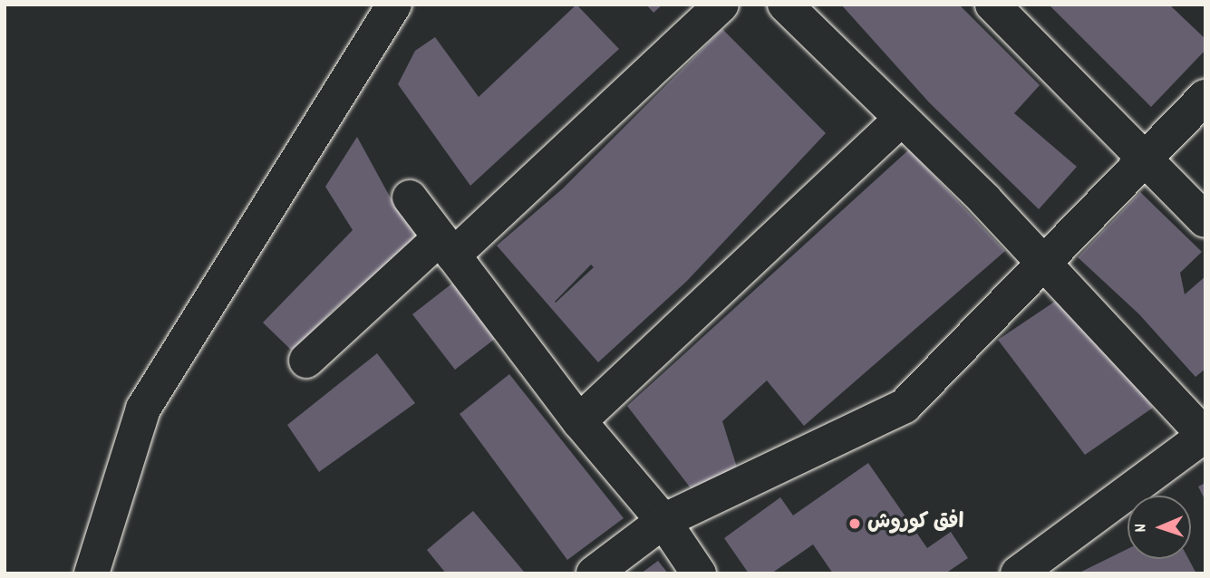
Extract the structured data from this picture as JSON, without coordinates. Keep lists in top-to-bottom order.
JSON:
{
  "places": ["افق کوروش"],
  "north": "left"
}
